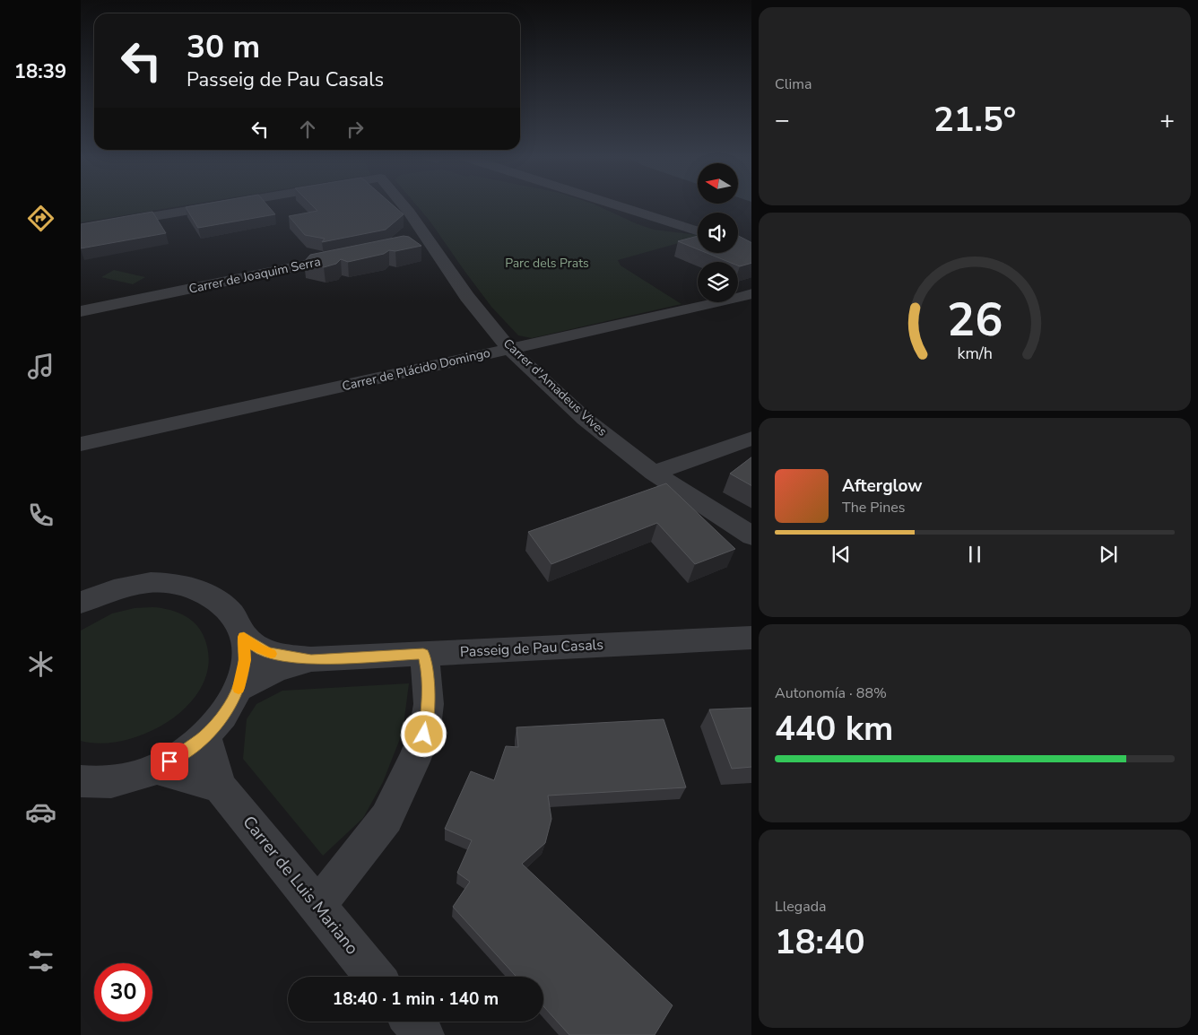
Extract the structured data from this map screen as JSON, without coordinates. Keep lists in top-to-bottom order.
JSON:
{
  "streets": {
    "street": [
      "Carrer de Joaquim Serra",
      "Carrer de Plácido Domingo",
      "Carrer d'Amadeus Vives",
      "Passeig de Pau Casals",
      "Carrer de Luis Mariano"
    ]
  },
  "crossings": [
    ["Carrer de Plácido Domingo", "Carrer d'Amadeus Vives"]
  ],
  "parks": ["Parc dels Prats"],
  "north": "left",
  "page": {
    "tabs": "18:39",
    "tile": [
      "Clima",
      ["Autonomía · 88%", "440 km"],
      ["Llegada", "18:40"]
    ],
    "turn": ["30 m", "Passeig de Pau Casals"],
    "heat": ["−", "21.5°", "+"],
    "song": ["Afterglow", "The Pines"],
    "limit": "30",
    "trip": "18:40 · 1 min · 140 m",
    "gauge": ["26", "km/h"]
  }
}
